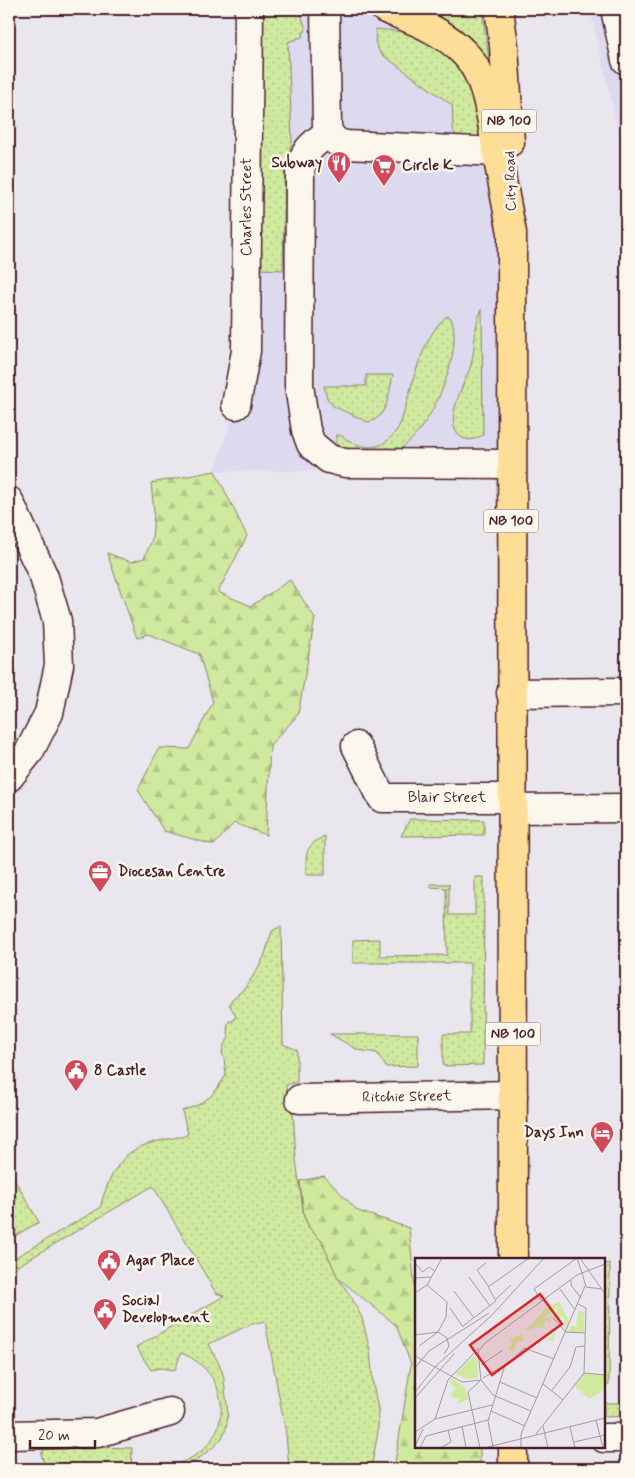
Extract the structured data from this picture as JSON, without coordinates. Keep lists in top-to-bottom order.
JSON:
{
  "streets": {
    "main road": ["NB 100", "City Road"],
    "street": ["Charles Street", "Blair Street", "Ritchie Street"]
  },
  "crossings": [
    ["NB 100", "City Road"],
    ["NB 100", "Blair Street"],
    ["NB 100", "Ritchie Street"]
  ],
  "places": {
    "restaurant": ["Subway"],
    "supermarket": ["Circle K"],
    "office": ["Diocesan Centre"],
    "public building": ["8 Castle", "Agar Place", "Social Development"],
    "hotel": ["Days Inn"]
  },
  "scale_bar": "20 m"
}
